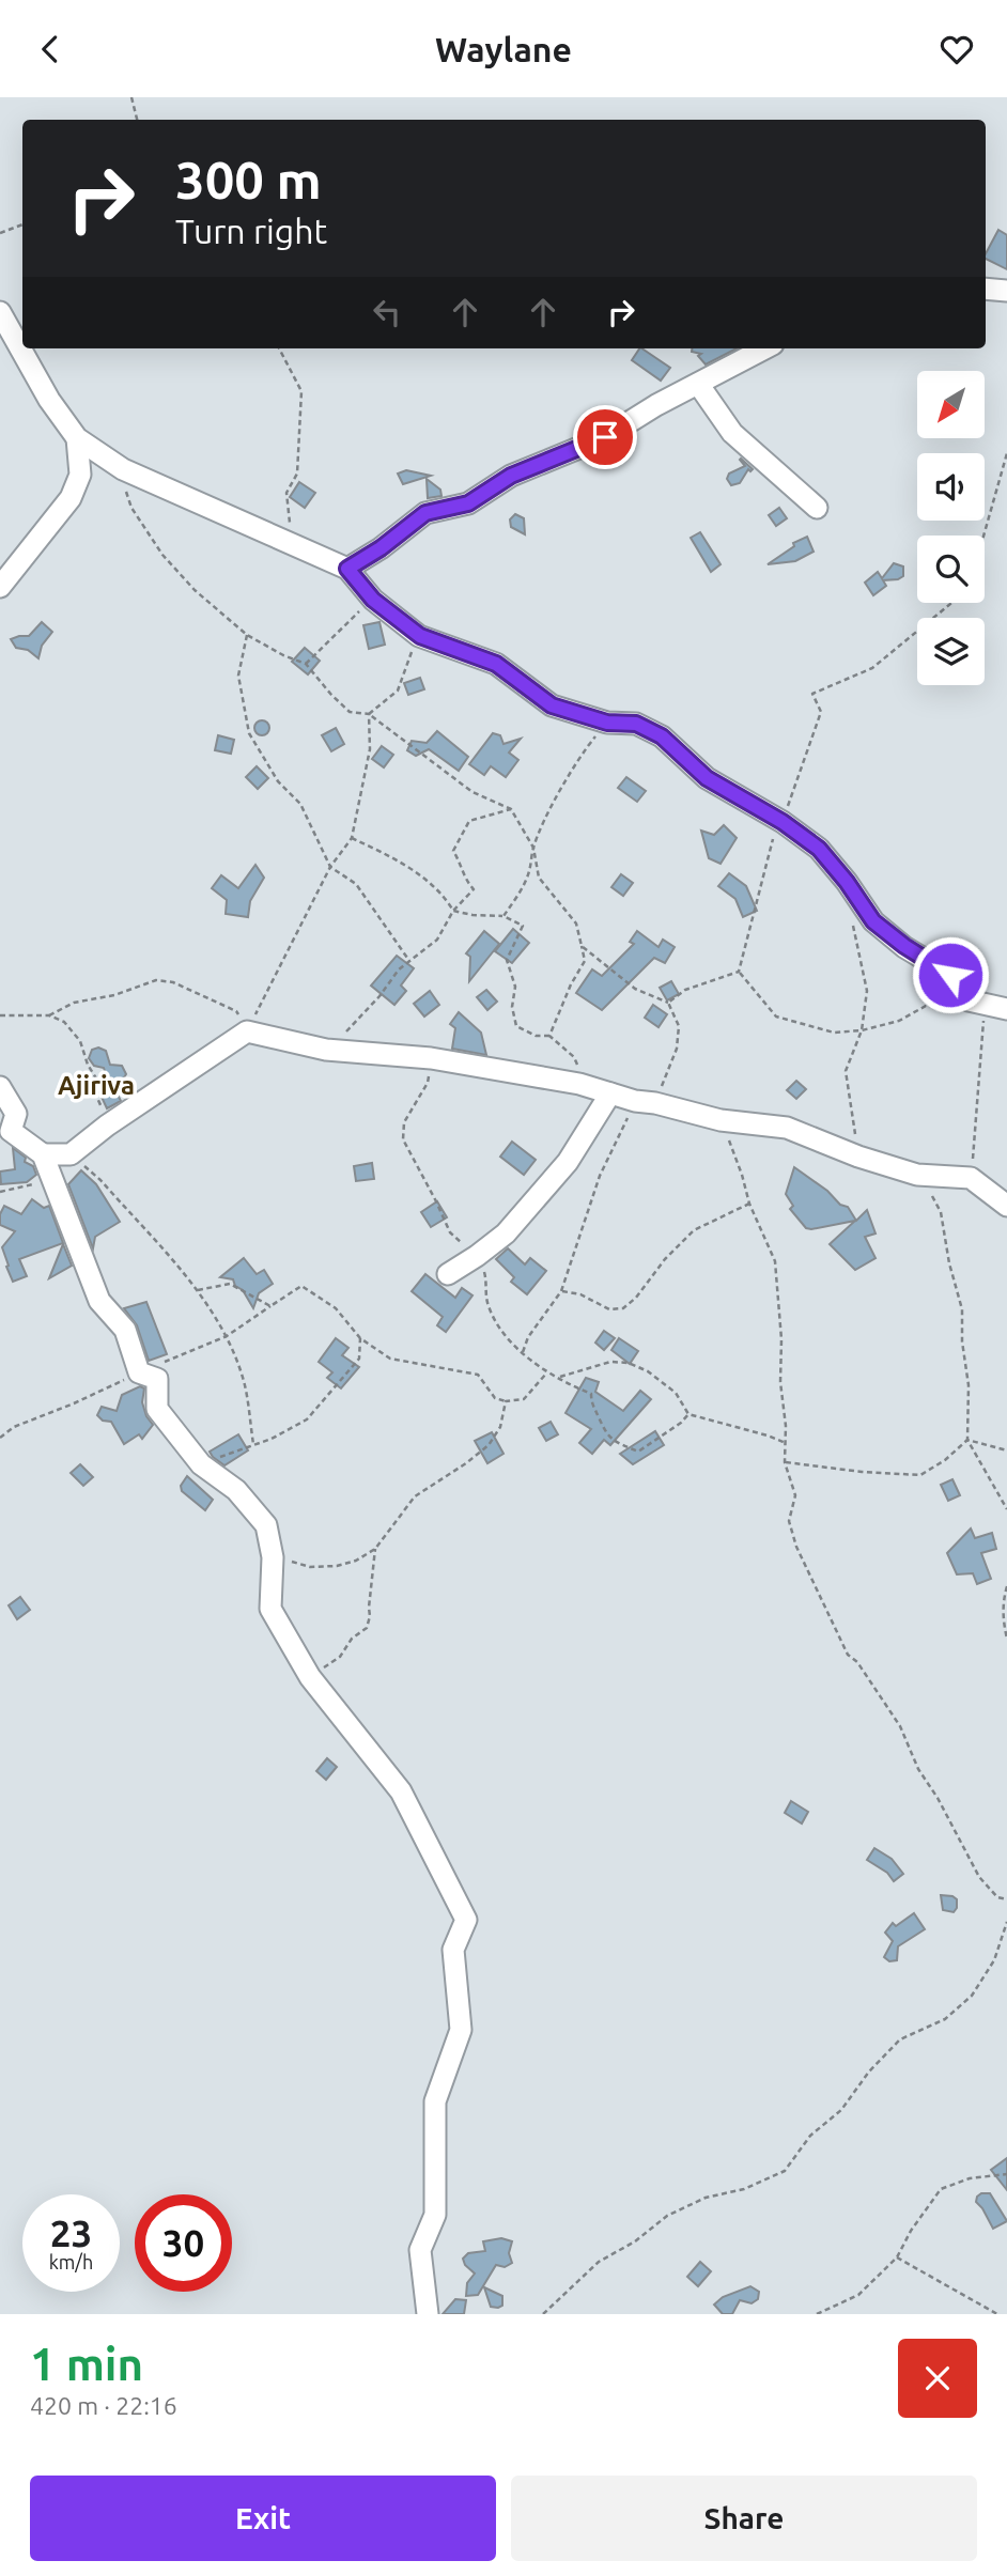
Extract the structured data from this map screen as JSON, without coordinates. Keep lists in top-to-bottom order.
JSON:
{
  "districts": ["Ajiriva"],
  "north": "bottom left",
  "page": {
    "header": "Waylane",
    "turn": ["300 m", "Turn right"],
    "speed": "23 km/h",
    "limit": "30",
    "heading": ["1 min", "420 m · 22:16"],
    "buttons": ["Exit", "Share"]
  }
}
